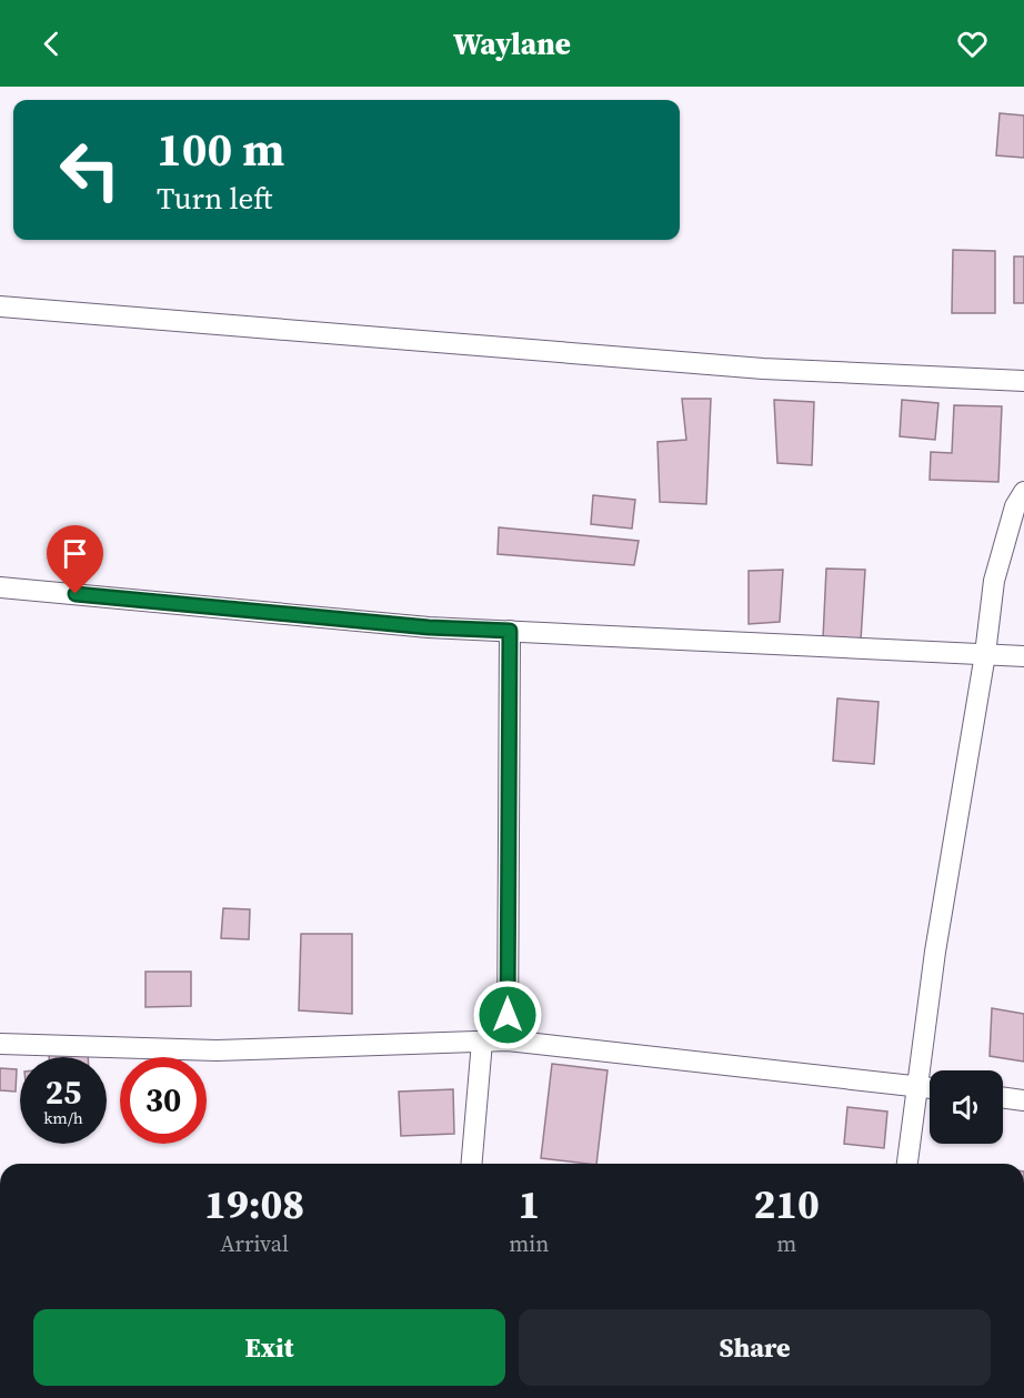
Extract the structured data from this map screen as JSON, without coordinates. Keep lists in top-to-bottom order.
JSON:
{
  "page": {
    "header": "Waylane",
    "turn": ["100 m", "Turn left"],
    "speed": "25 km/h",
    "limit": "30",
    "eta": [
      "19:08",
      "Arrival",
      "1",
      "min",
      "210",
      "m"
    ],
    "buttons": ["Exit", "Share"]
  }
}
